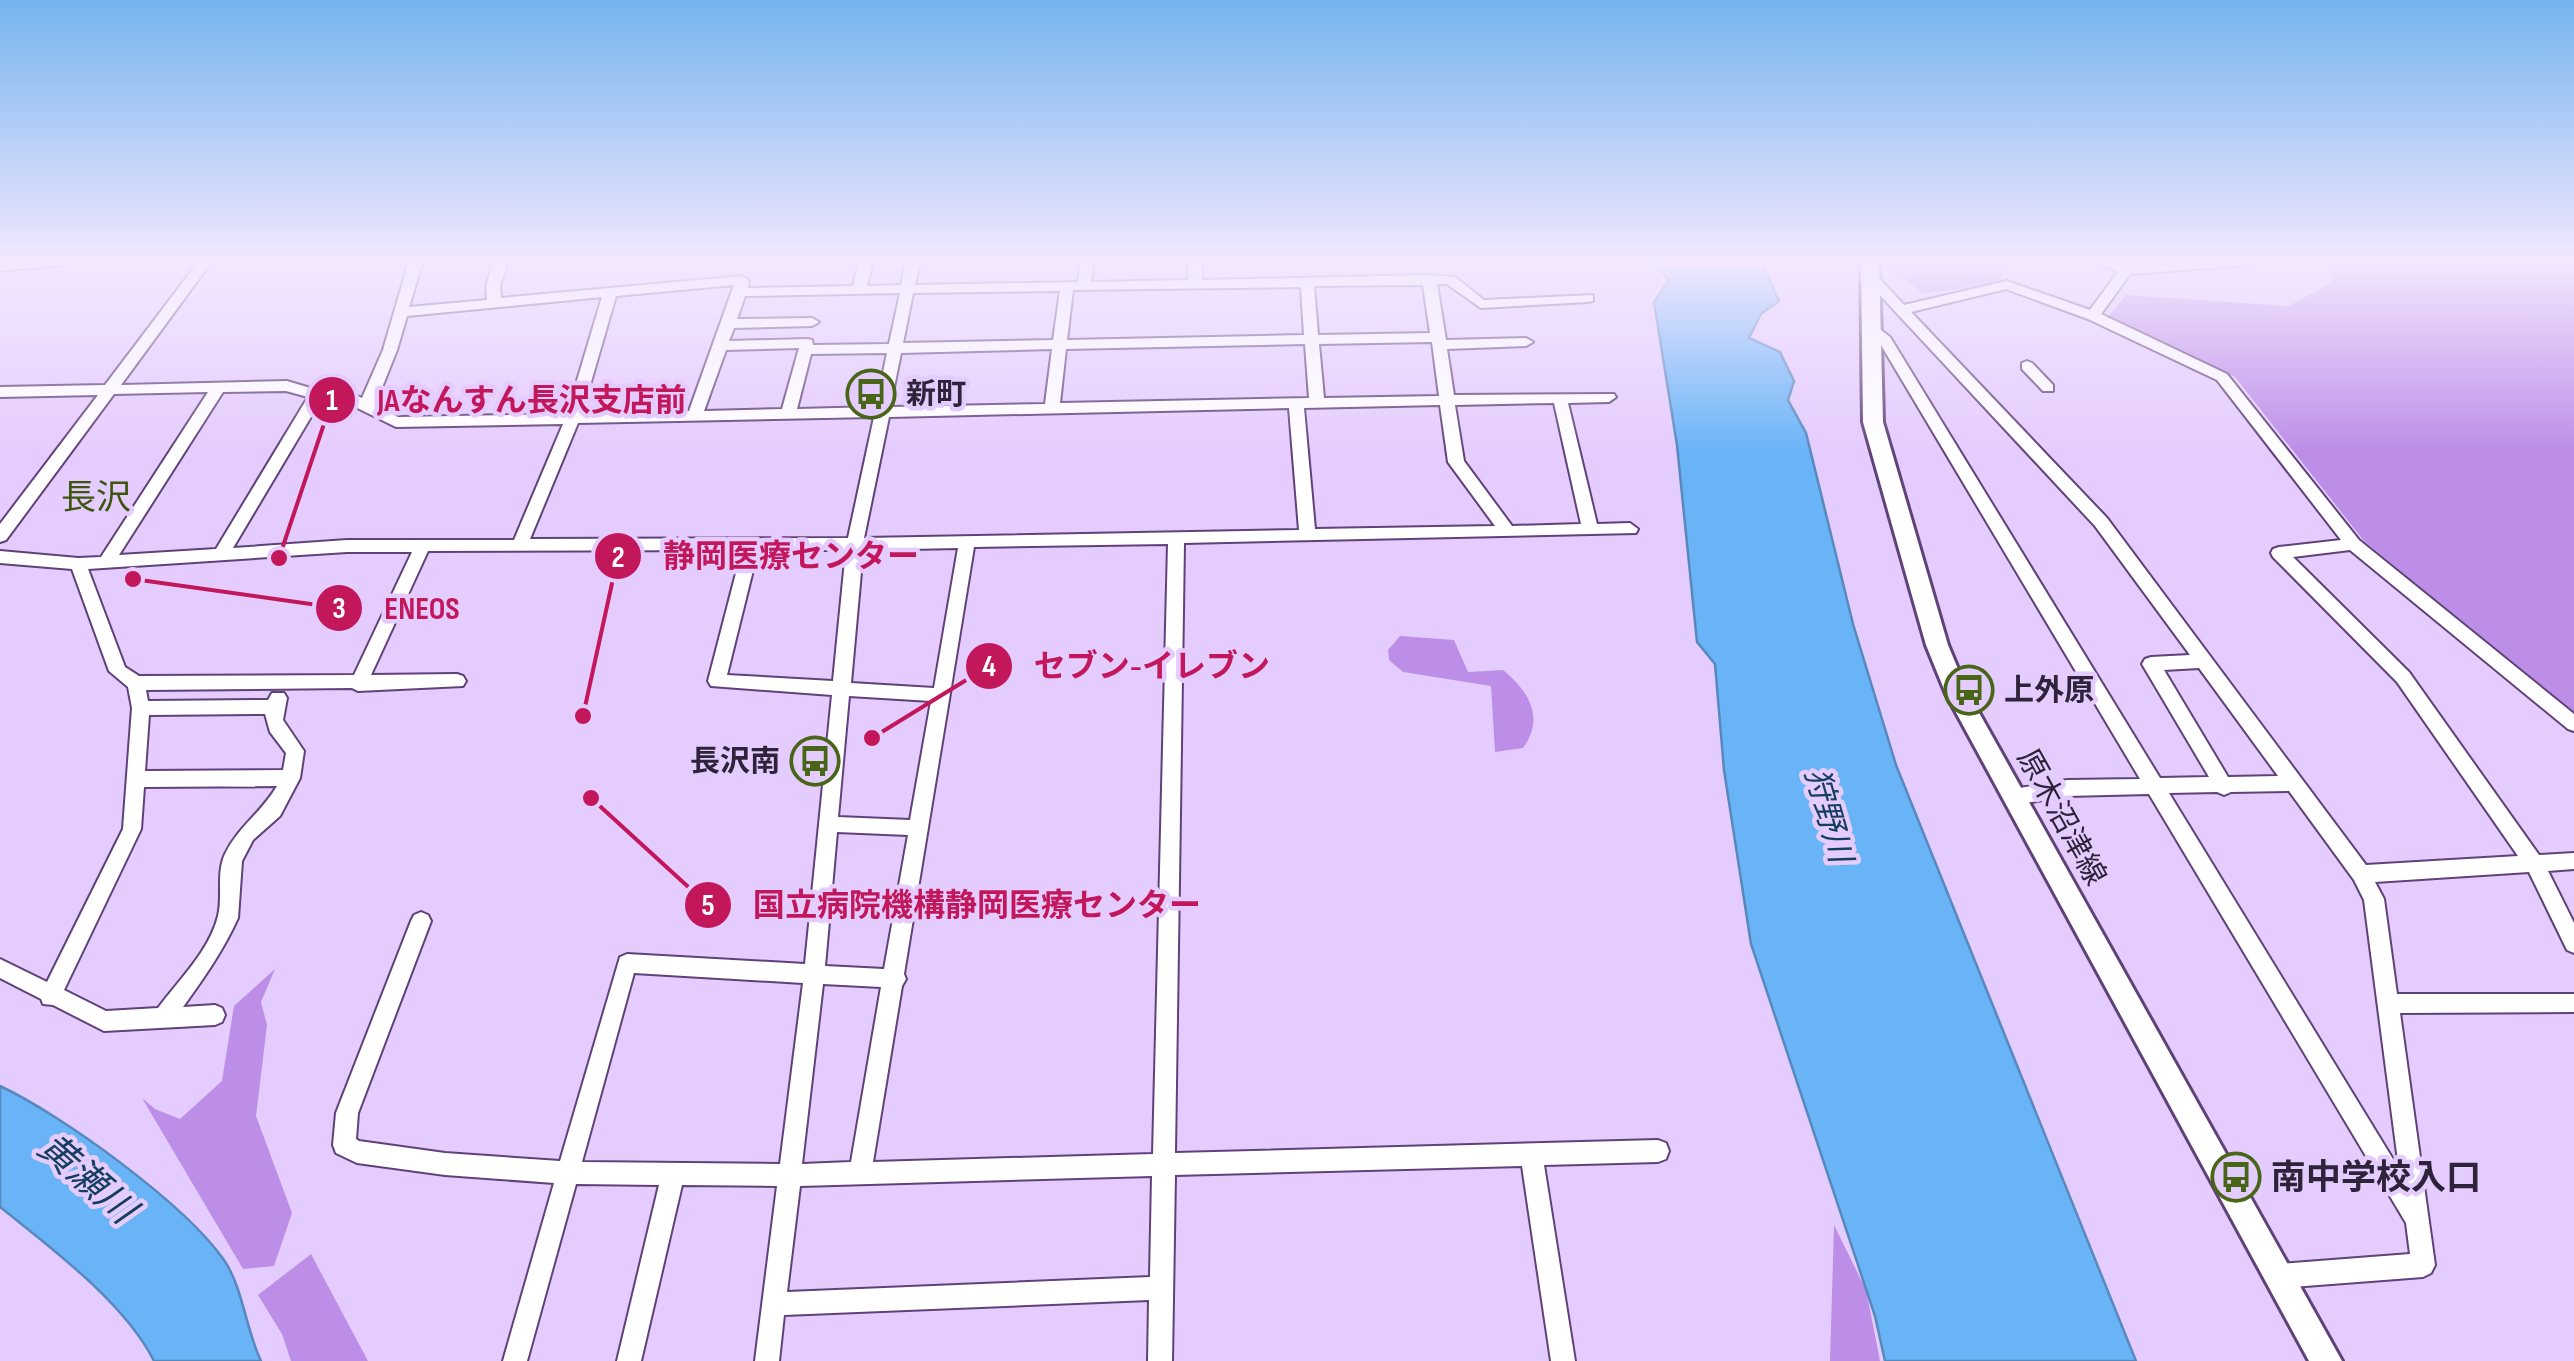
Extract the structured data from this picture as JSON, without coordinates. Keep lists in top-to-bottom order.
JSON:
{
  "streets": {
    "main road": ["原木沼津線"]
  },
  "districts": ["長沢"],
  "water": ["狩野川", "黄瀬川"],
  "places": {
    "bus stop": [
      "新町",
      "上外原",
      "長沢南",
      "南中学校入口"
    ],
    "other": [
      "JAなんすん長沢支店前",
      "ENEOS",
      "静岡医療センター",
      "セブン-イレブン",
      "国立病院機構静岡医療センター"
    ]
  }
}
